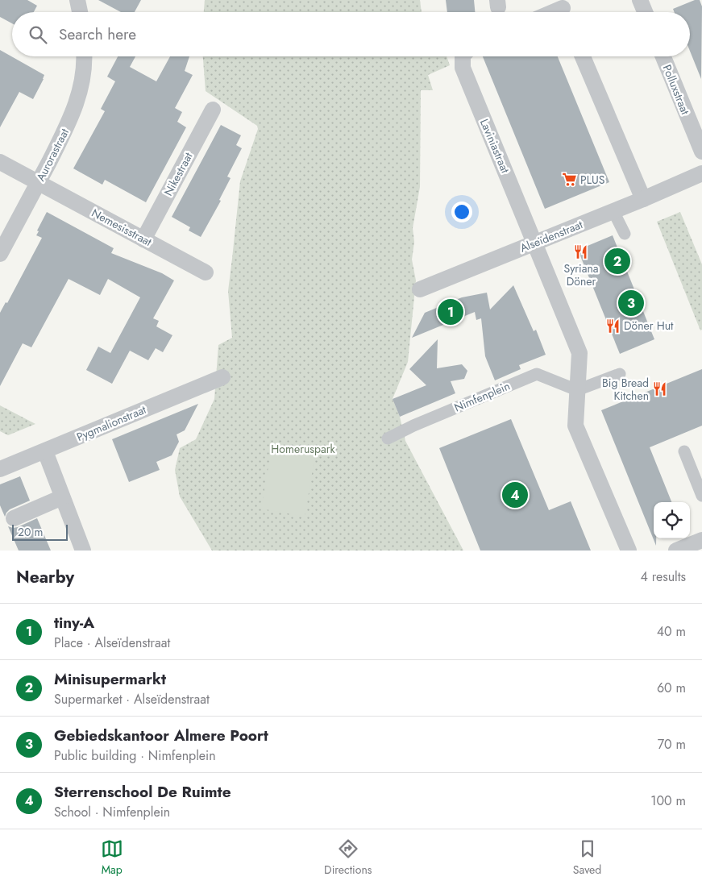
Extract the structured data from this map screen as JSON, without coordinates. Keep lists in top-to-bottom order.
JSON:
{
  "streets": {
    "street": [
      "Polluxstraat",
      "Laviniastraat",
      "Aurorastraat",
      "Nikestraat",
      "Nemesisstraat",
      "Alseïdenstraat",
      "Nimfenplein",
      "Pygmalionstraat"
    ]
  },
  "crossings": [
    ["Laviniastraat", "Alseïdenstraat"],
    ["Aurorastraat", "Nemesisstraat"],
    ["Nikestraat", "Nemesisstraat"]
  ],
  "parks": ["Homeruspark"],
  "places": {
    "supermarket": ["PLUS"],
    "restaurant": ["Syriana Döner", "Döner Hut", "Big Bread Kitchen"]
  },
  "scale_bar": "20 m",
  "page": {
    "search": "Search here",
    "pins": [
      "2",
      "3",
      "1",
      "4"
    ],
    "scale": "20 m",
    "heading": ["Nearby", "4 results"],
    "list": [
      {
        "mark": "1",
        "name": "tiny-A",
        "note": "Place · Alseïdenstraat",
        "value": "40 m"
      },
      {
        "mark": "2",
        "name": "Minisupermarkt",
        "note": "Supermarket · Alseïdenstraat",
        "value": "60 m"
      },
      {
        "mark": "3",
        "name": "Gebiedskantoor Almere Poort",
        "note": "Public building · Nimfenplein",
        "value": "70 m"
      },
      {
        "mark": "4",
        "name": "Sterrenschool De Ruimte",
        "note": "School · Nimfenplein",
        "value": "100 m"
      }
    ],
    "nav": ["Map", "Directions", "Saved"]
  }
}
